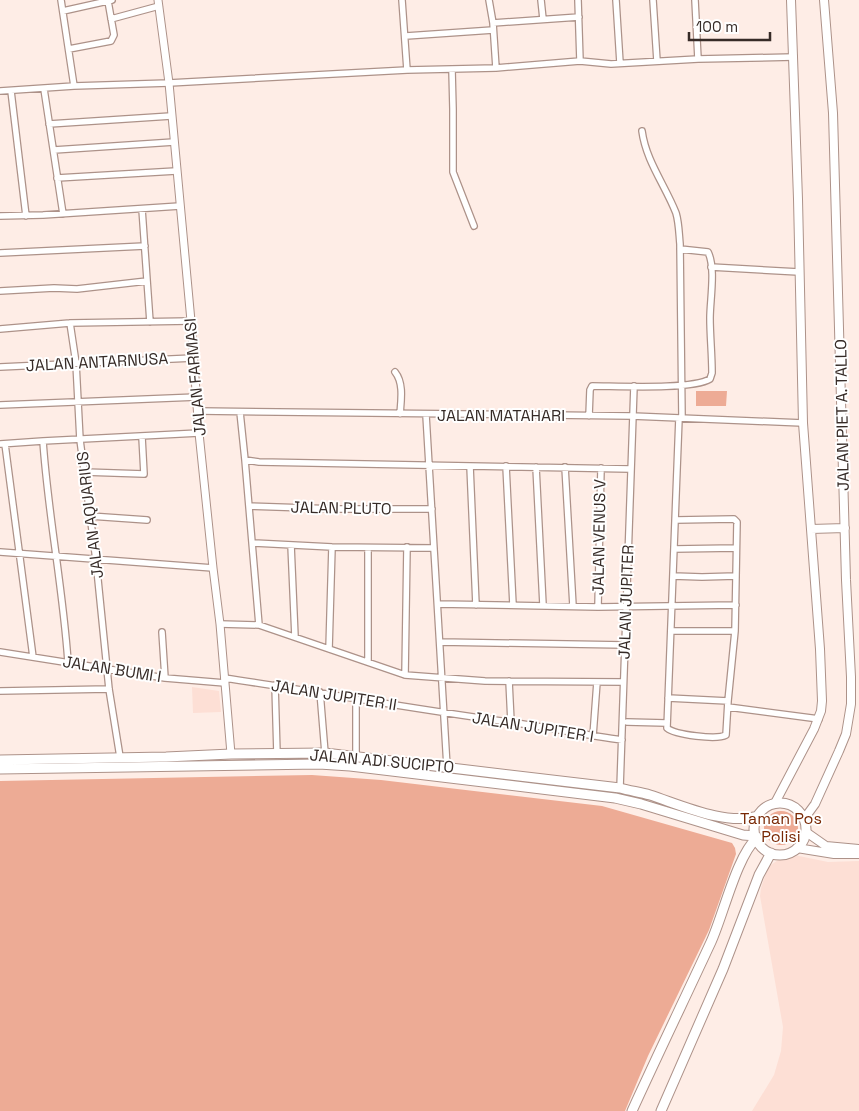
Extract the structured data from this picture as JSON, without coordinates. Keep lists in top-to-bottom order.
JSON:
{
  "streets": {
    "highway": ["JALAN ADI SUCIPTO"],
    "main road": ["JALAN PIET A. TALLO"],
    "street": [
      "JALAN ANTARNUSA",
      "JALAN FARMASI",
      "JALAN MATAHARI",
      "JALAN PLUTO",
      "JALAN AQUARIUS",
      "JALAN VENUS V",
      "JALAN JUPITER",
      "JALAN BUMI I",
      "JALAN JUPITER II",
      "JALAN JUPITER I"
    ]
  },
  "crossings": [
    ["JALAN ANTARNUSA", "JALAN FARMASI"],
    ["JALAN ANTARNUSA", "JALAN AQUARIUS"],
    ["JALAN FARMASI", "JALAN MATAHARI"],
    ["JALAN FARMASI", "JALAN BUMI I"],
    ["JALAN FARMASI", "JALAN JUPITER II"],
    ["JALAN FARMASI", "JALAN ADI SUCIPTO"],
    ["JALAN MATAHARI", "JALAN JUPITER"],
    ["JALAN PIET A. TALLO", "JALAN ADI SUCIPTO"],
    ["JALAN AQUARIUS", "JALAN BUMI I"],
    ["JALAN AQUARIUS", "JALAN ADI SUCIPTO"],
    ["JALAN VENUS V", "JALAN JUPITER"],
    ["JALAN JUPITER", "JALAN JUPITER I"],
    ["JALAN JUPITER", "JALAN ADI SUCIPTO"],
    ["JALAN BUMI I", "JALAN JUPITER II"],
    ["JALAN JUPITER II", "JALAN JUPITER I"]
  ],
  "parks": ["Taman Pos Polisi"],
  "scale_bar": "100 m"
}
